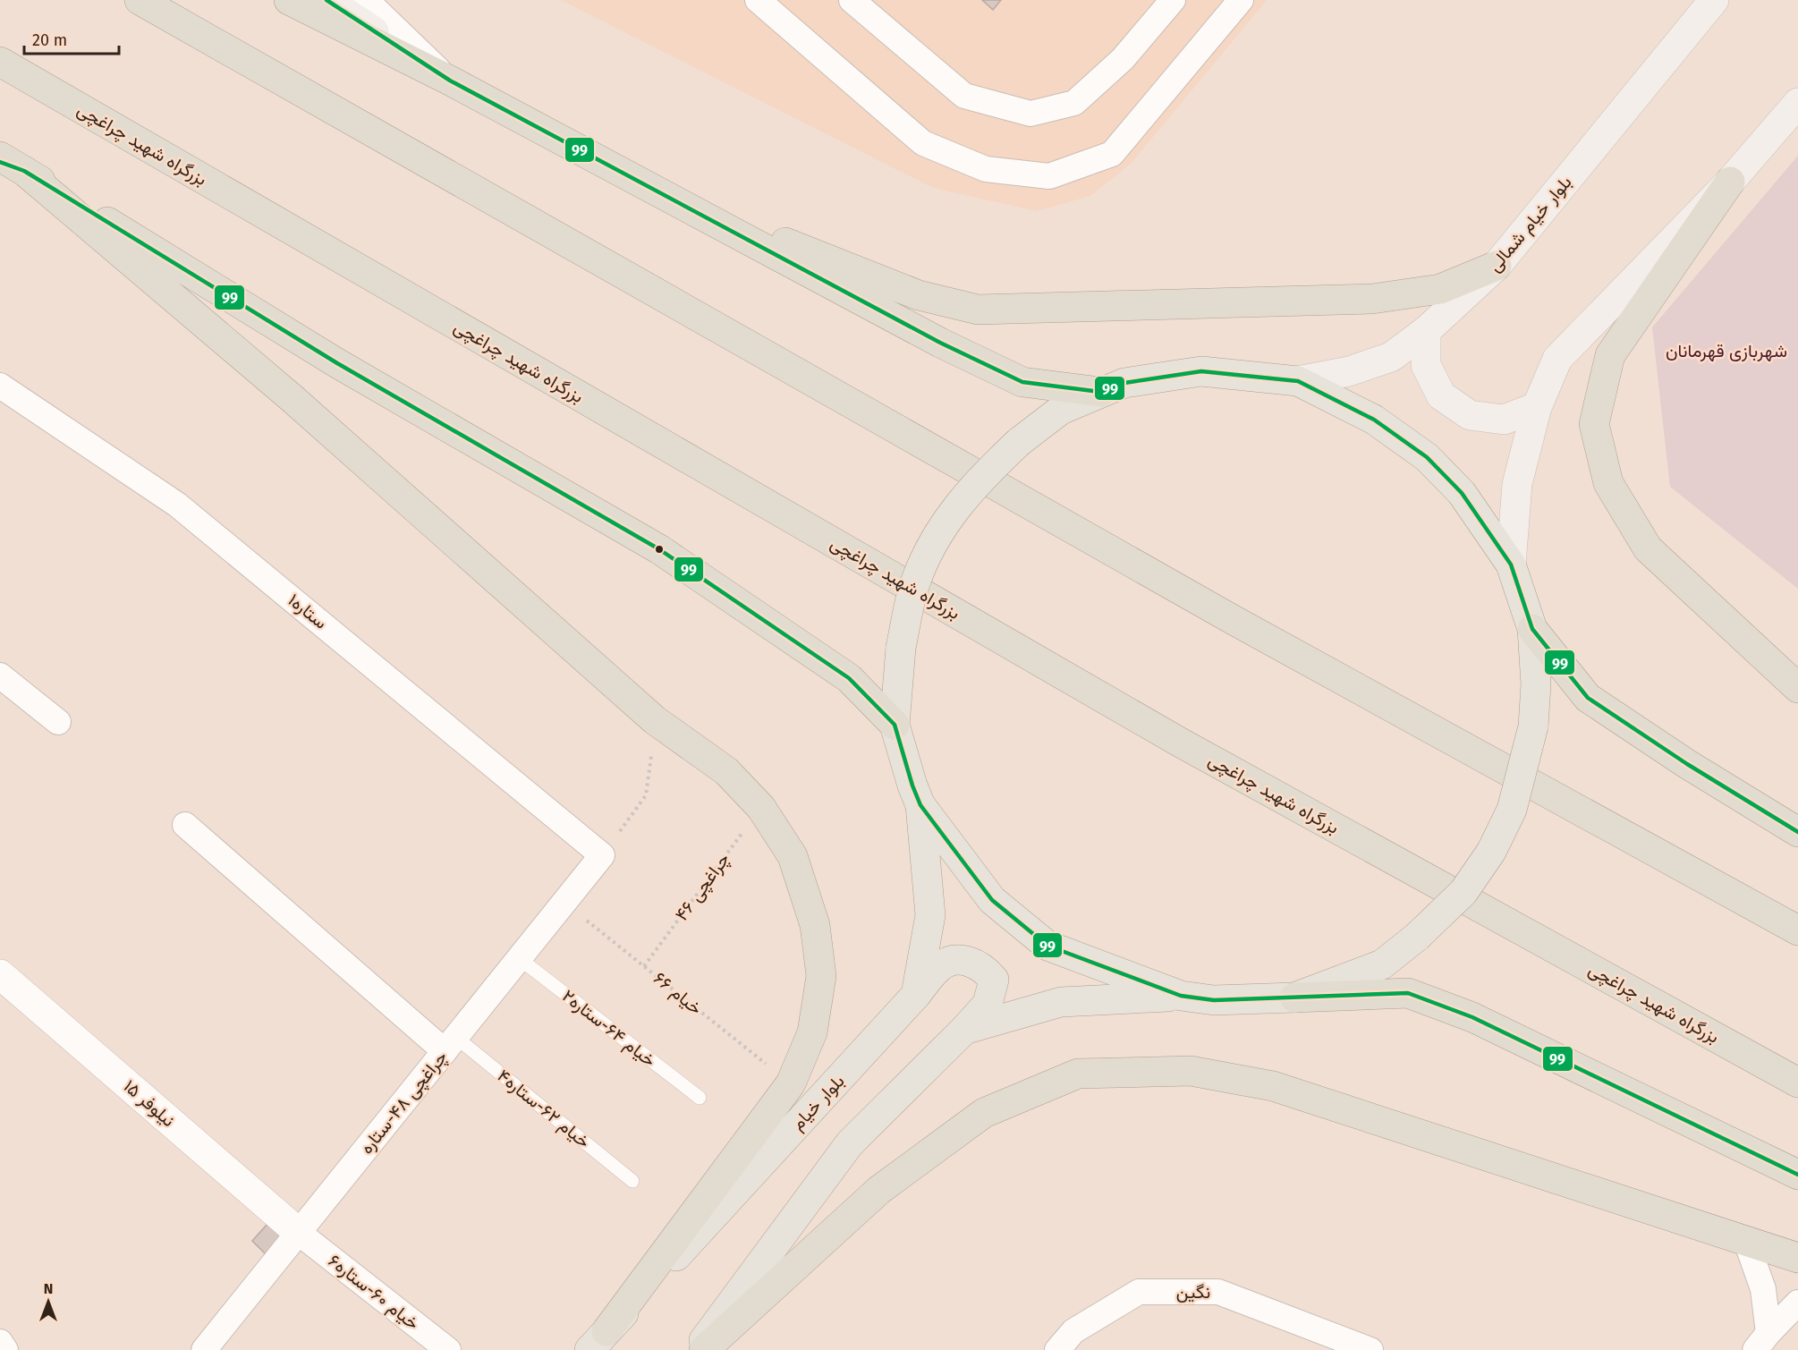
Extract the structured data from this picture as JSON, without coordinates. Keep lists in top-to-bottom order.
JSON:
{
  "streets": {
    "highway": ["بزرگراه شهید چراغچی"],
    "main road": ["بلوار خیام شمالی", "بلوار خیام"],
    "street": [
      "ستاره۱",
      "چراغچی ۴۸-ستاره",
      "نیلوفر ۱۵",
      "خیام ۶۰-ستاره۶",
      "نگین"
    ],
    "lane": ["خیام ۶۴-ستاره۲", "خیام ۶۲-ستاره۴"],
    "path": ["چراغچی ۴۶", "خیام ۶۶"]
  },
  "crossings": [
    ["ستاره۱", "چراغچی ۴۸-ستاره"],
    ["چراغچی ۴۶", "خیام ۶۶"],
    ["خیام ۶۶", "چراغچی ۴۸-ستاره"],
    ["خیام ۶۴-ستاره۲", "چراغچی ۴۸-ستاره"],
    ["چراغچی ۴۸-ستاره", "نیلوفر ۱۵"],
    ["چراغچی ۴۸-ستاره", "خیام ۶۲-ستاره۴"],
    ["چراغچی ۴۸-ستاره", "خیام ۶۰-ستاره۶"],
    ["نیلوفر ۱۵", "خیام ۶۰-ستاره۶"]
  ],
  "parks": ["شهربازی قهرمانان"],
  "lines": ["transit line 99"],
  "scale_bar": "20 m",
  "north": "top"
}
